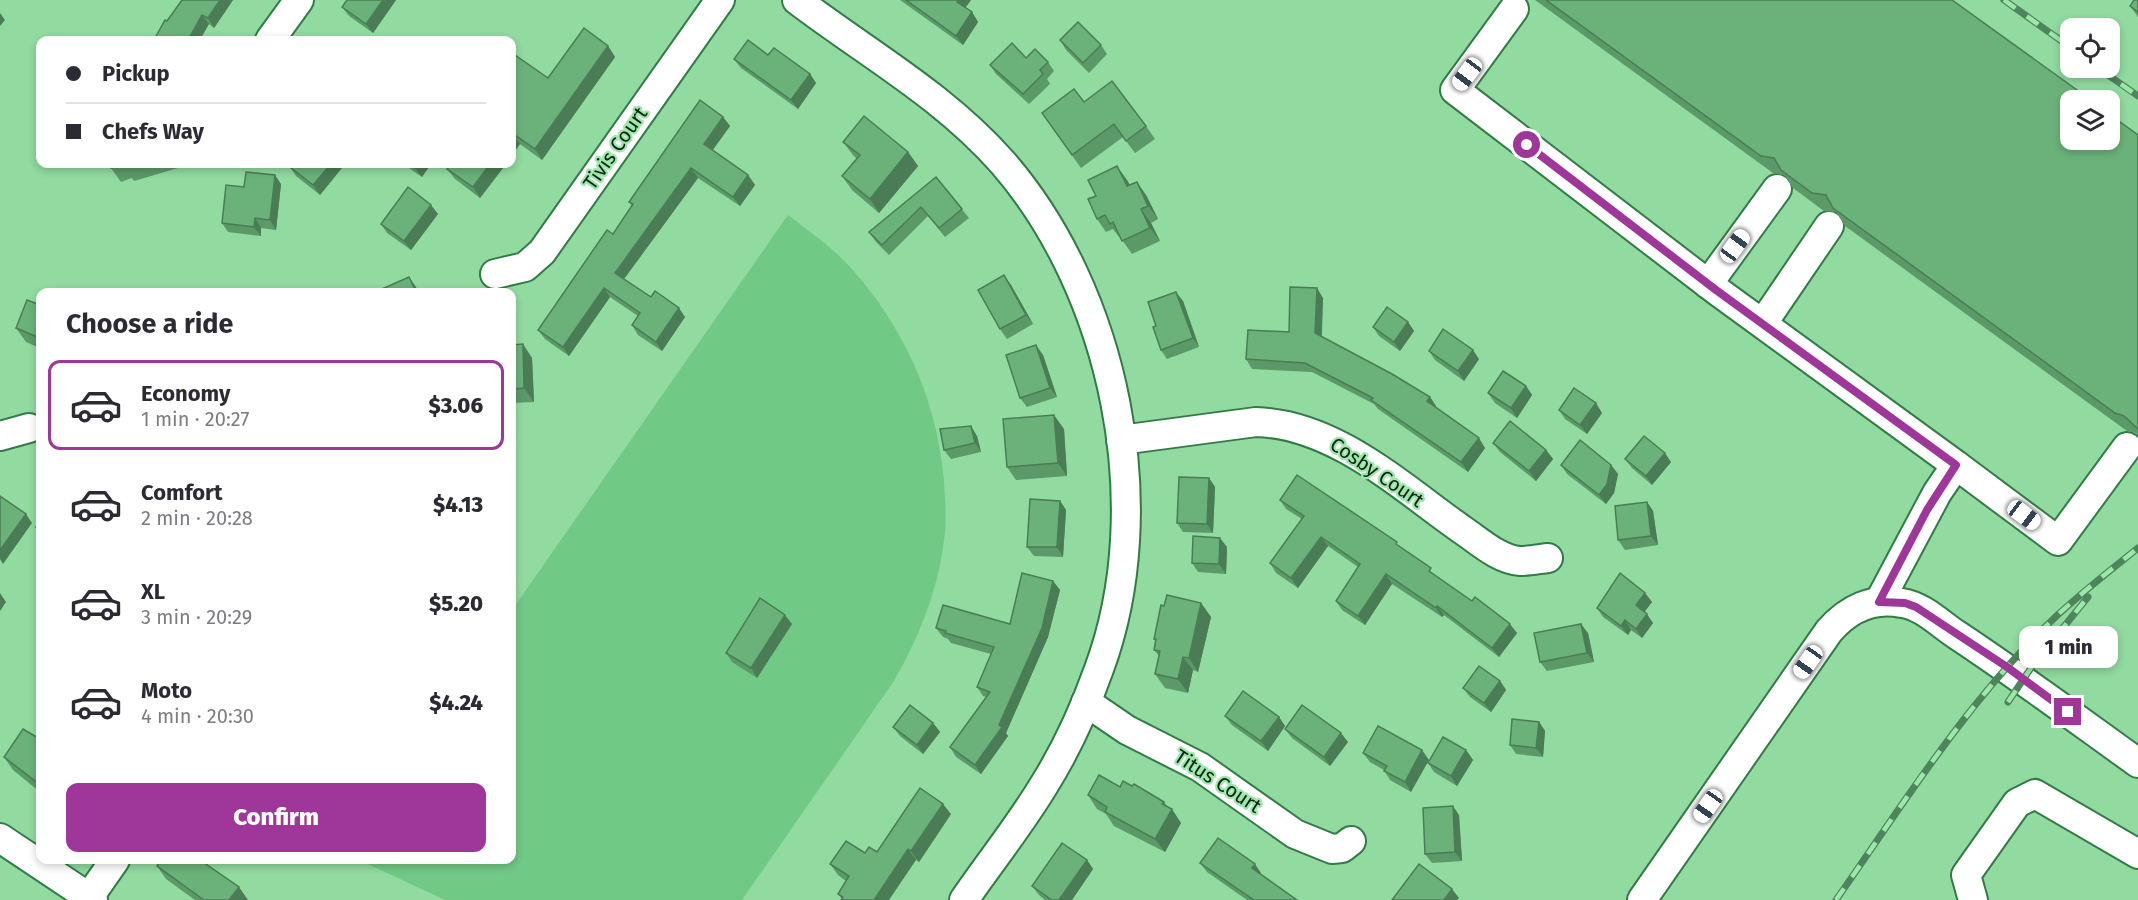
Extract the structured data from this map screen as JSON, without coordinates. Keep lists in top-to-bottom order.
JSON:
{
  "streets": {
    "street": ["Tivis Court", "Cosby Court", "Titus Court"]
  },
  "page": {
    "banner": ["Pickup", "Chefs Way"],
    "heading": "Choose a ride",
    "list": [
      {
        "name": "Economy",
        "note": "1 min · 20:27",
        "value": "$3.06"
      },
      {
        "name": "Comfort",
        "note": "2 min · 20:28",
        "value": "$4.13"
      },
      {
        "name": "XL",
        "note": "3 min · 20:29",
        "value": "$5.20"
      },
      {
        "name": "Moto",
        "note": "4 min · 20:30",
        "value": "$4.24"
      }
    ],
    "bubble": "1 min",
    "buttons": "Confirm"
  }
}
